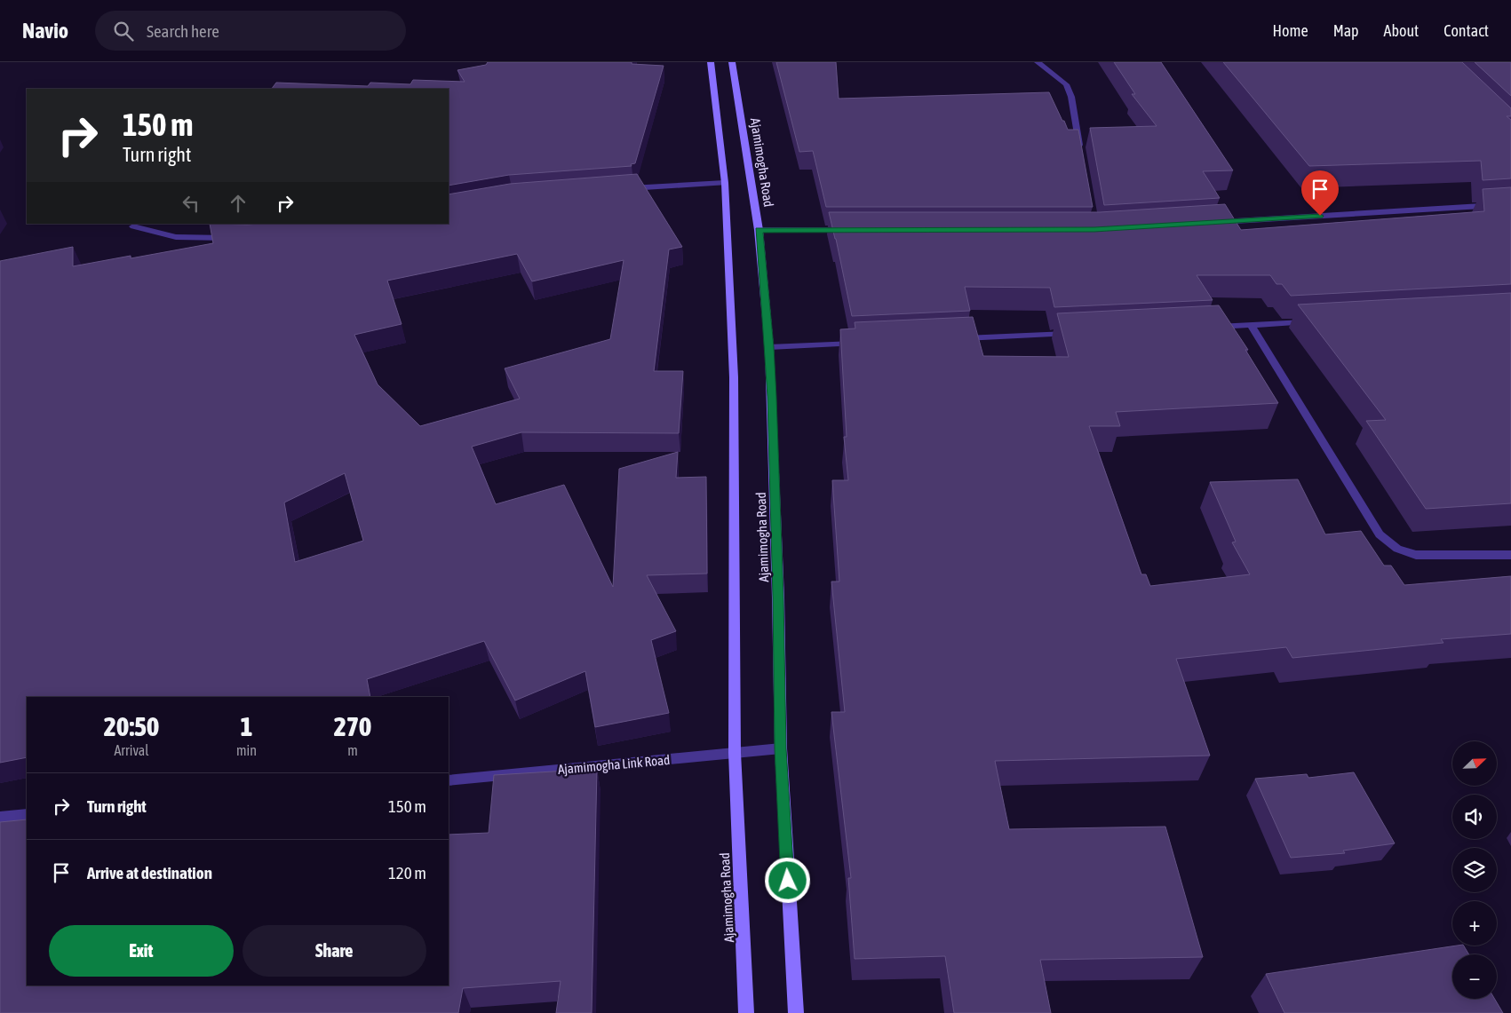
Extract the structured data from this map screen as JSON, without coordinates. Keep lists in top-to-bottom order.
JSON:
{
  "streets": {
    "main road": ["Ajamimogha Road"],
    "street": ["Ajamimogha Link Road"]
  },
  "crossings": [
    ["Ajamimogha Road", "Ajamimogha Link Road"]
  ],
  "north": "top right",
  "page": {
    "header": "Navio",
    "search": "Search here",
    "nav": [
      "Home",
      "Map",
      "About",
      "Contact"
    ],
    "turn": ["150 m", "Turn right"],
    "eta": [
      "20:50",
      "Arrival",
      "1",
      "min",
      "270",
      "m"
    ],
    "map_buttons": ["+", "−"],
    "list": [
      {
        "name": "Turn right",
        "value": "150 m"
      },
      {
        "name": "Arrive at destination",
        "value": "120 m"
      }
    ],
    "buttons": ["Exit", "Share"]
  }
}
